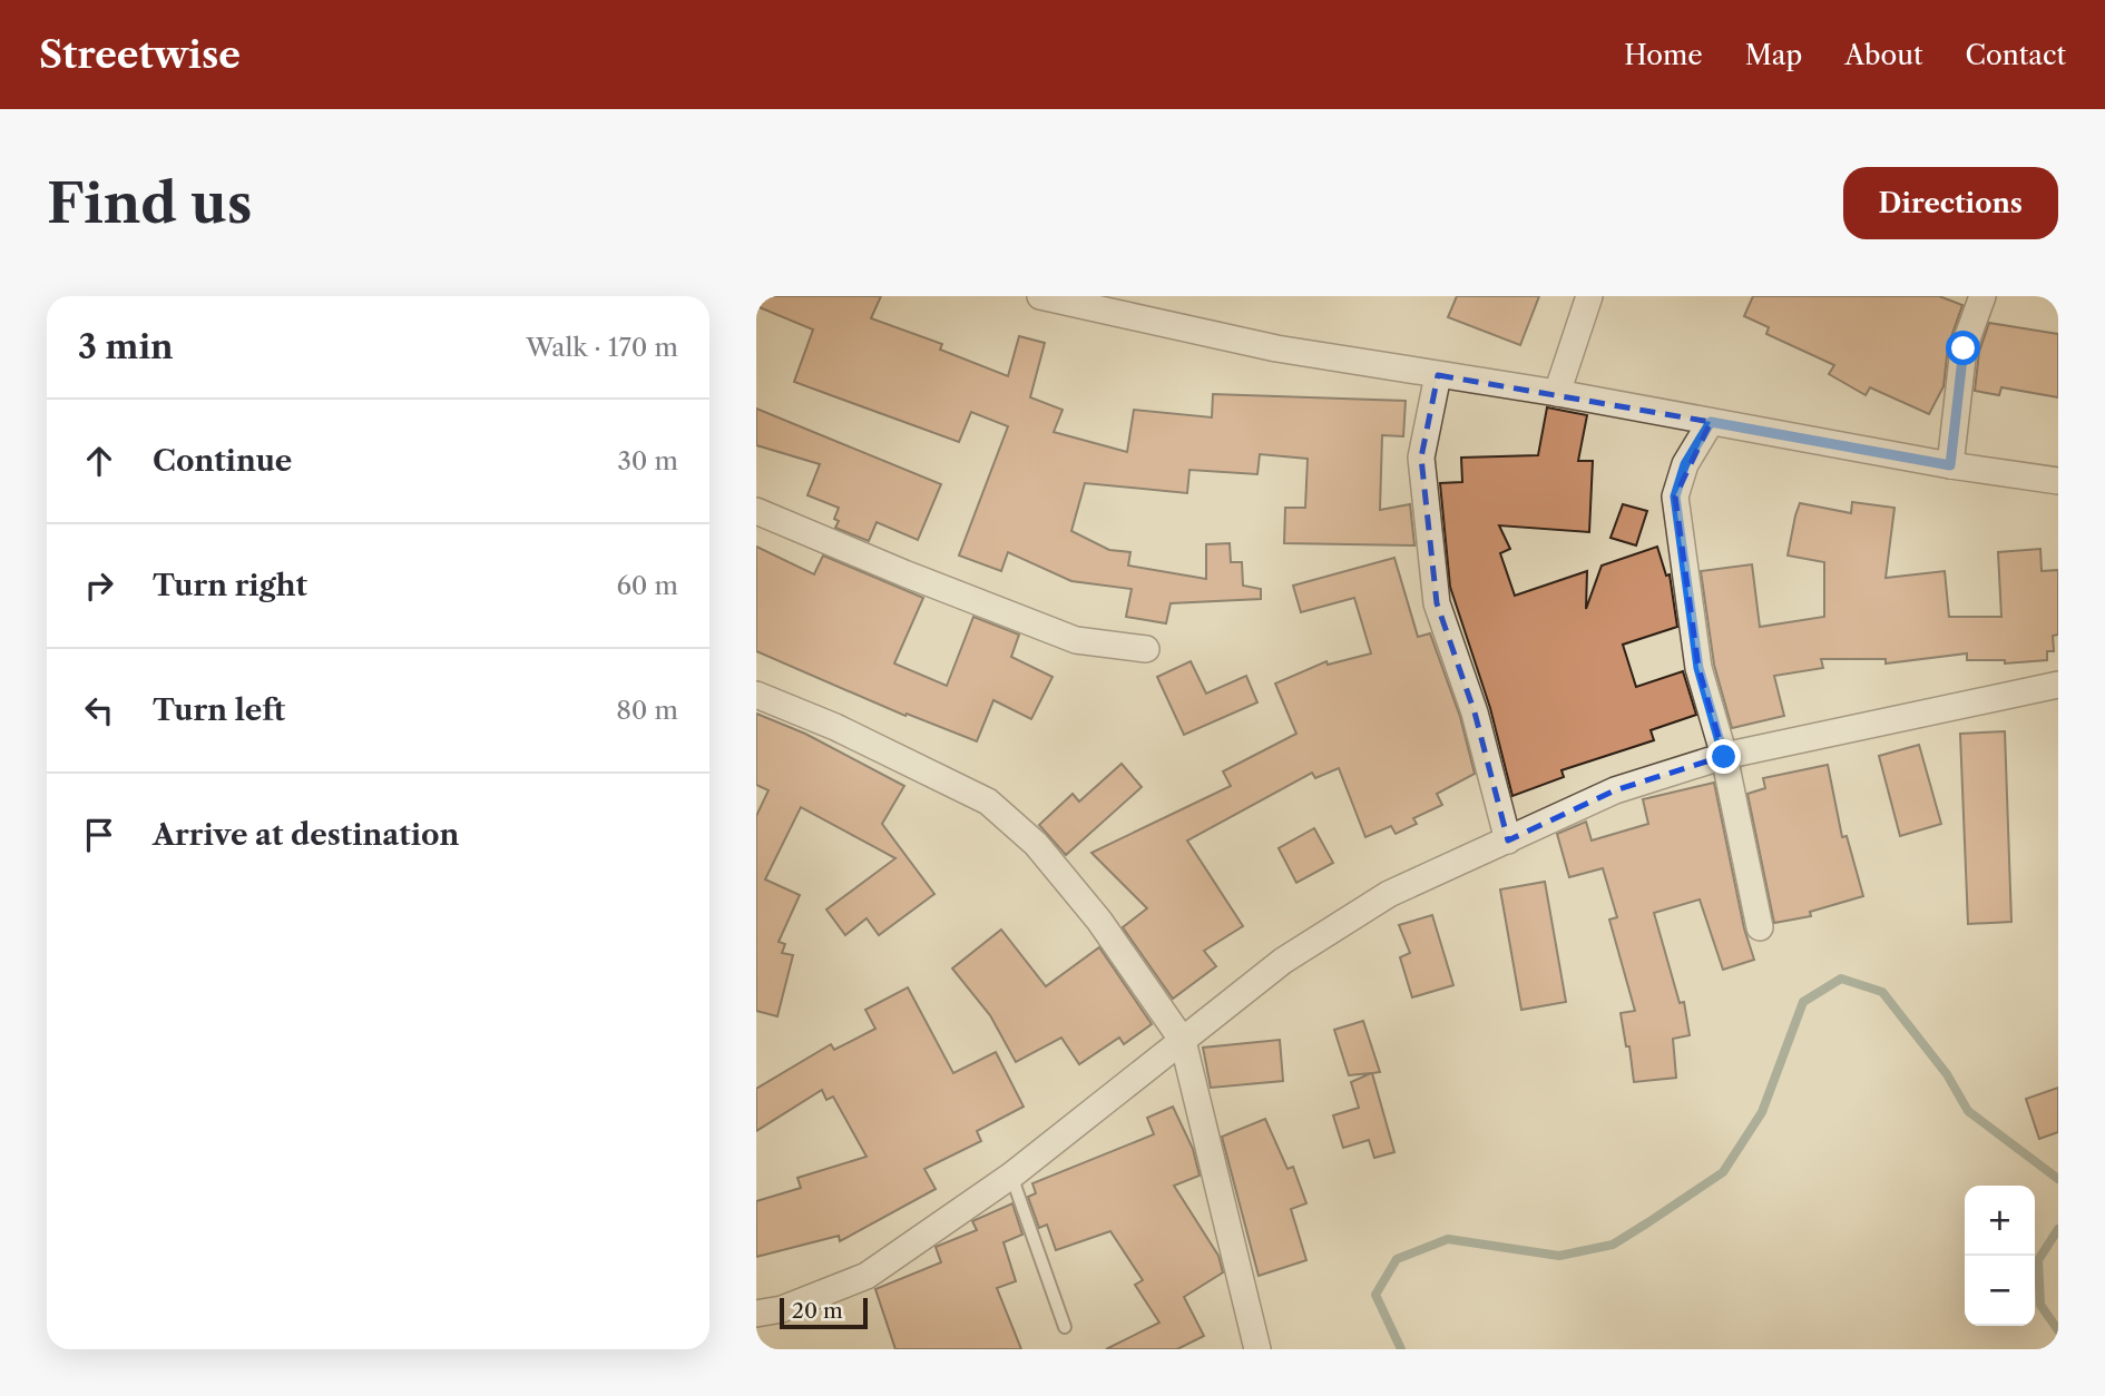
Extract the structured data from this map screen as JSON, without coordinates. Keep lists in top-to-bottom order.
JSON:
{
  "scale_bar": "20 m",
  "page": {
    "header": "Streetwise",
    "nav": [
      "Home",
      "Map",
      "About",
      "Contact"
    ],
    "buttons": "Directions",
    "title": "Find us",
    "heading": ["3 min", "Walk · 170 m"],
    "list": [
      ["Continue", "30 m"],
      ["Turn right", "60 m"],
      ["Turn left", "80 m"],
      "Arrive at destination"
    ],
    "map_buttons": ["+", "−"],
    "scale": "20 m"
  }
}
